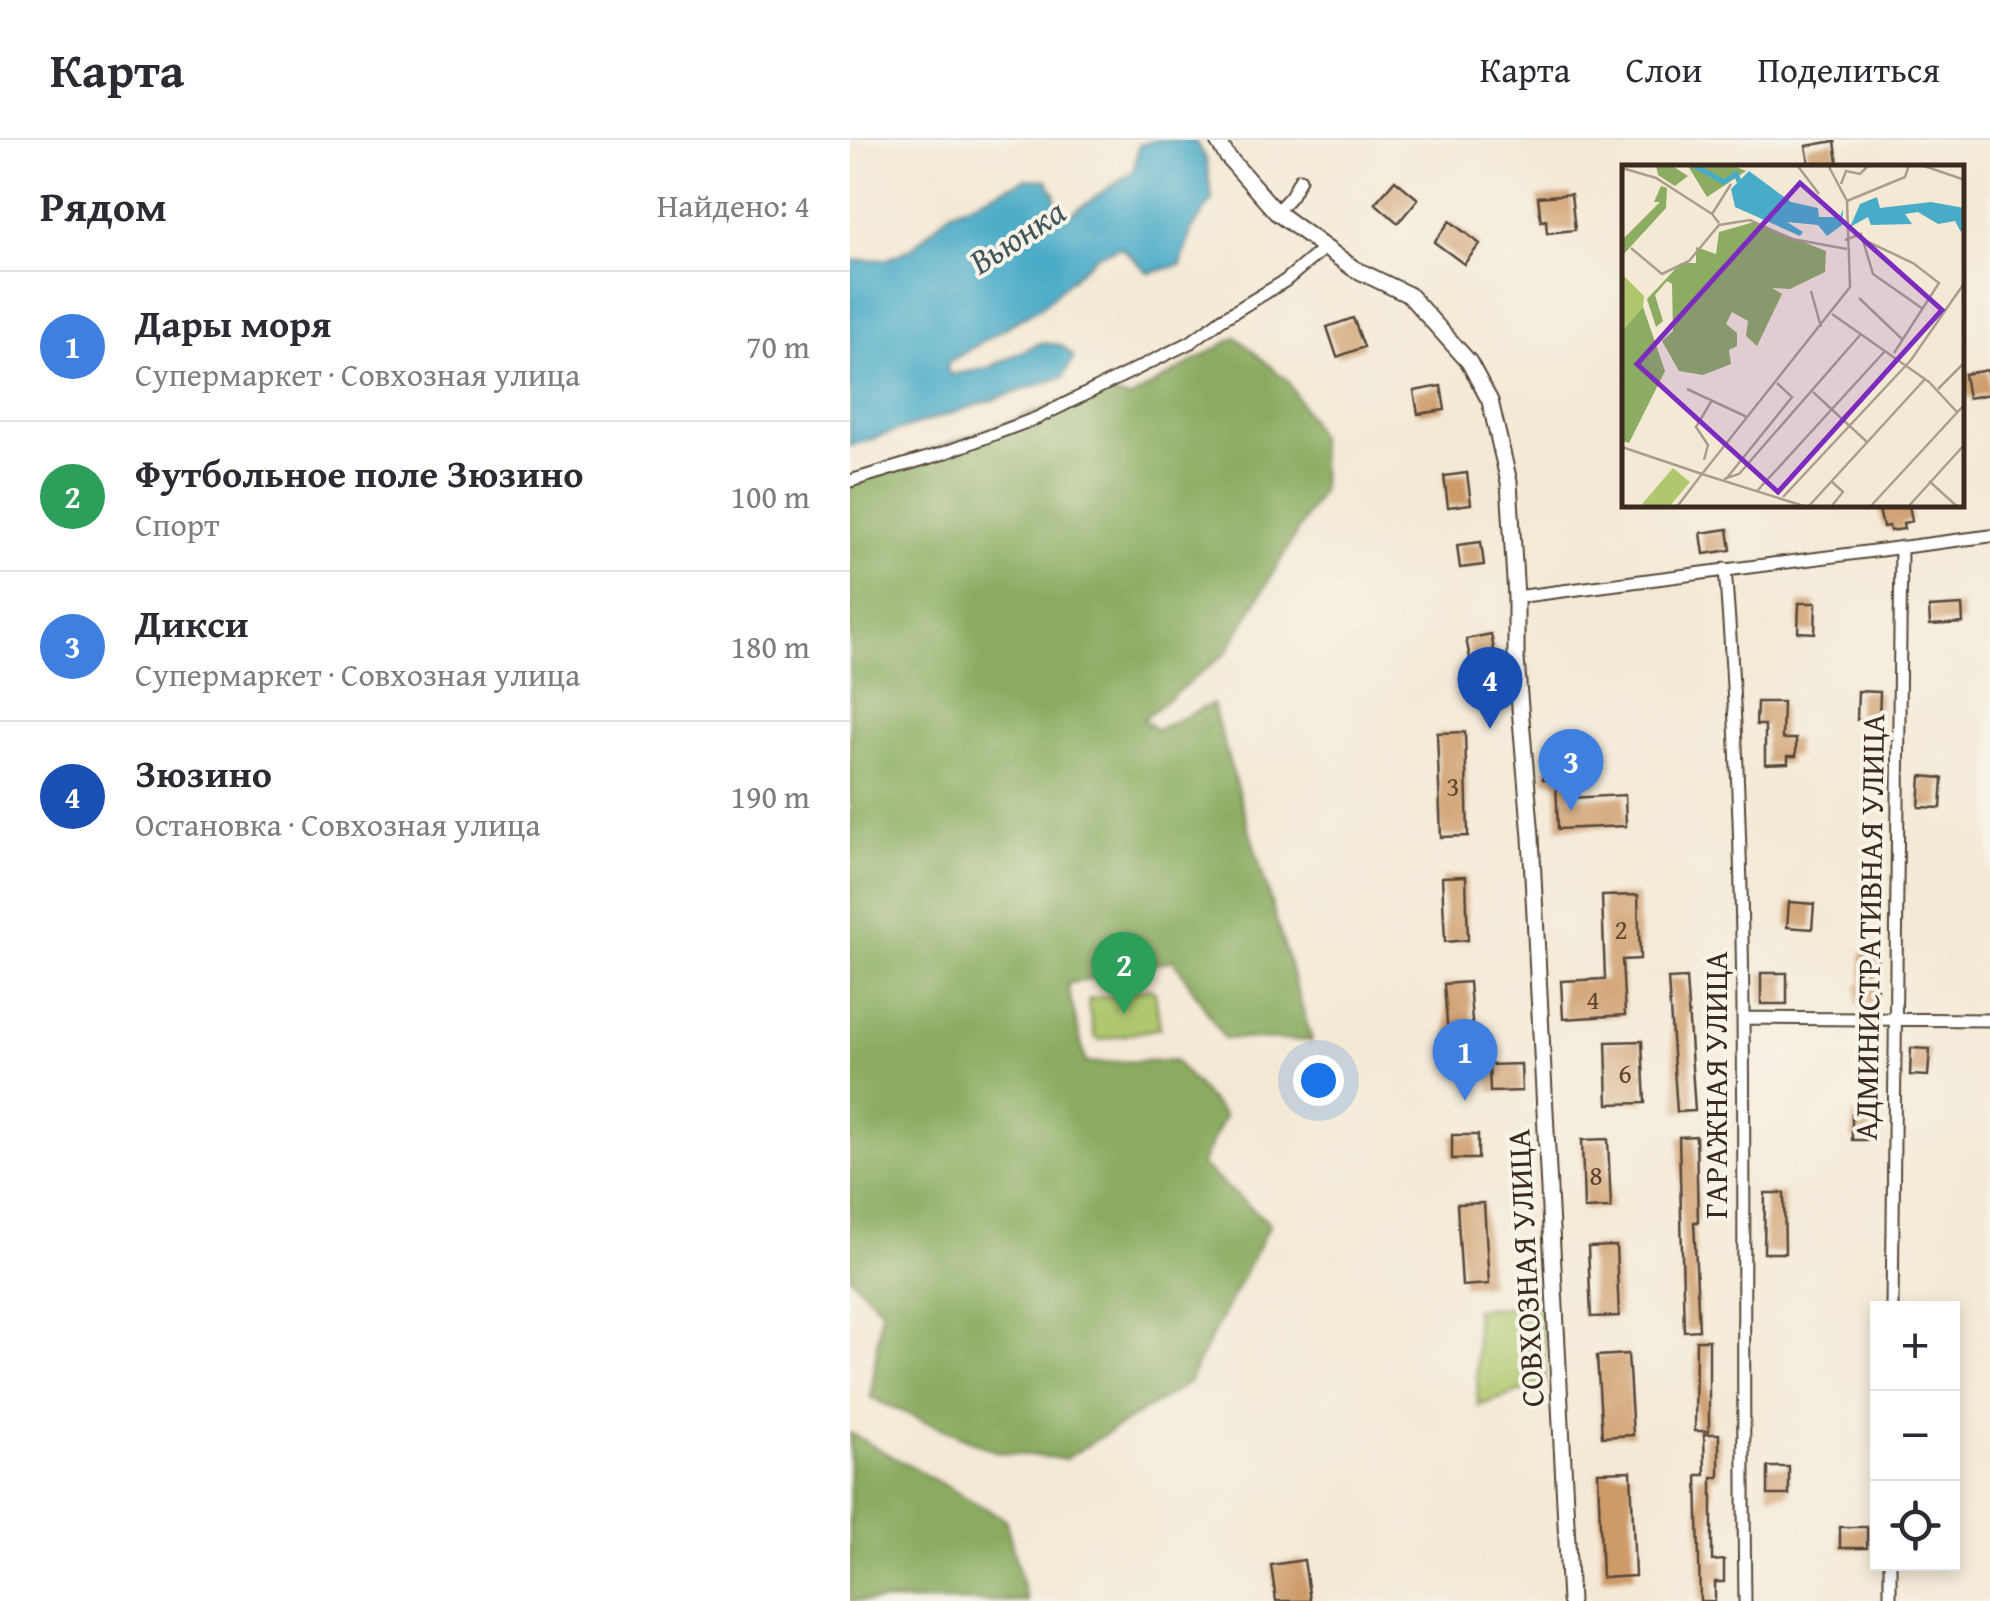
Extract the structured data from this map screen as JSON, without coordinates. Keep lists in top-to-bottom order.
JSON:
{
  "streets": {
    "street": ["АДМИНИСТРАТИВНАЯ УЛИЦА", "ГАРАЖНАЯ УЛИЦА", "СОВХОЗНАЯ УЛИЦА"]
  },
  "water": ["Вьюнка"],
  "house_numbers": [
    "3",
    "2",
    "4",
    "6",
    "8"
  ],
  "page": {
    "header": "Карта",
    "nav": ["Карта", "Слои", "Поделиться"],
    "heading": ["Рядом", "Найдено: 4"],
    "list": [
      {
        "mark": "1",
        "name": "Дары моря",
        "note": "Супермаркет · Совхозная улица",
        "value": "70 m"
      },
      {
        "mark": "2",
        "name": "Футбольное поле Зюзино",
        "note": "Спорт",
        "value": "100 m"
      },
      {
        "mark": "3",
        "name": "Дикси",
        "note": "Супермаркет · Совхозная улица",
        "value": "180 m"
      },
      {
        "mark": "4",
        "name": "Зюзино",
        "note": "Остановка · Совхозная улица",
        "value": "190 m"
      }
    ],
    "pins": [
      "4",
      "3",
      "2",
      "1"
    ],
    "map_buttons": ["+", "−"]
  }
}
